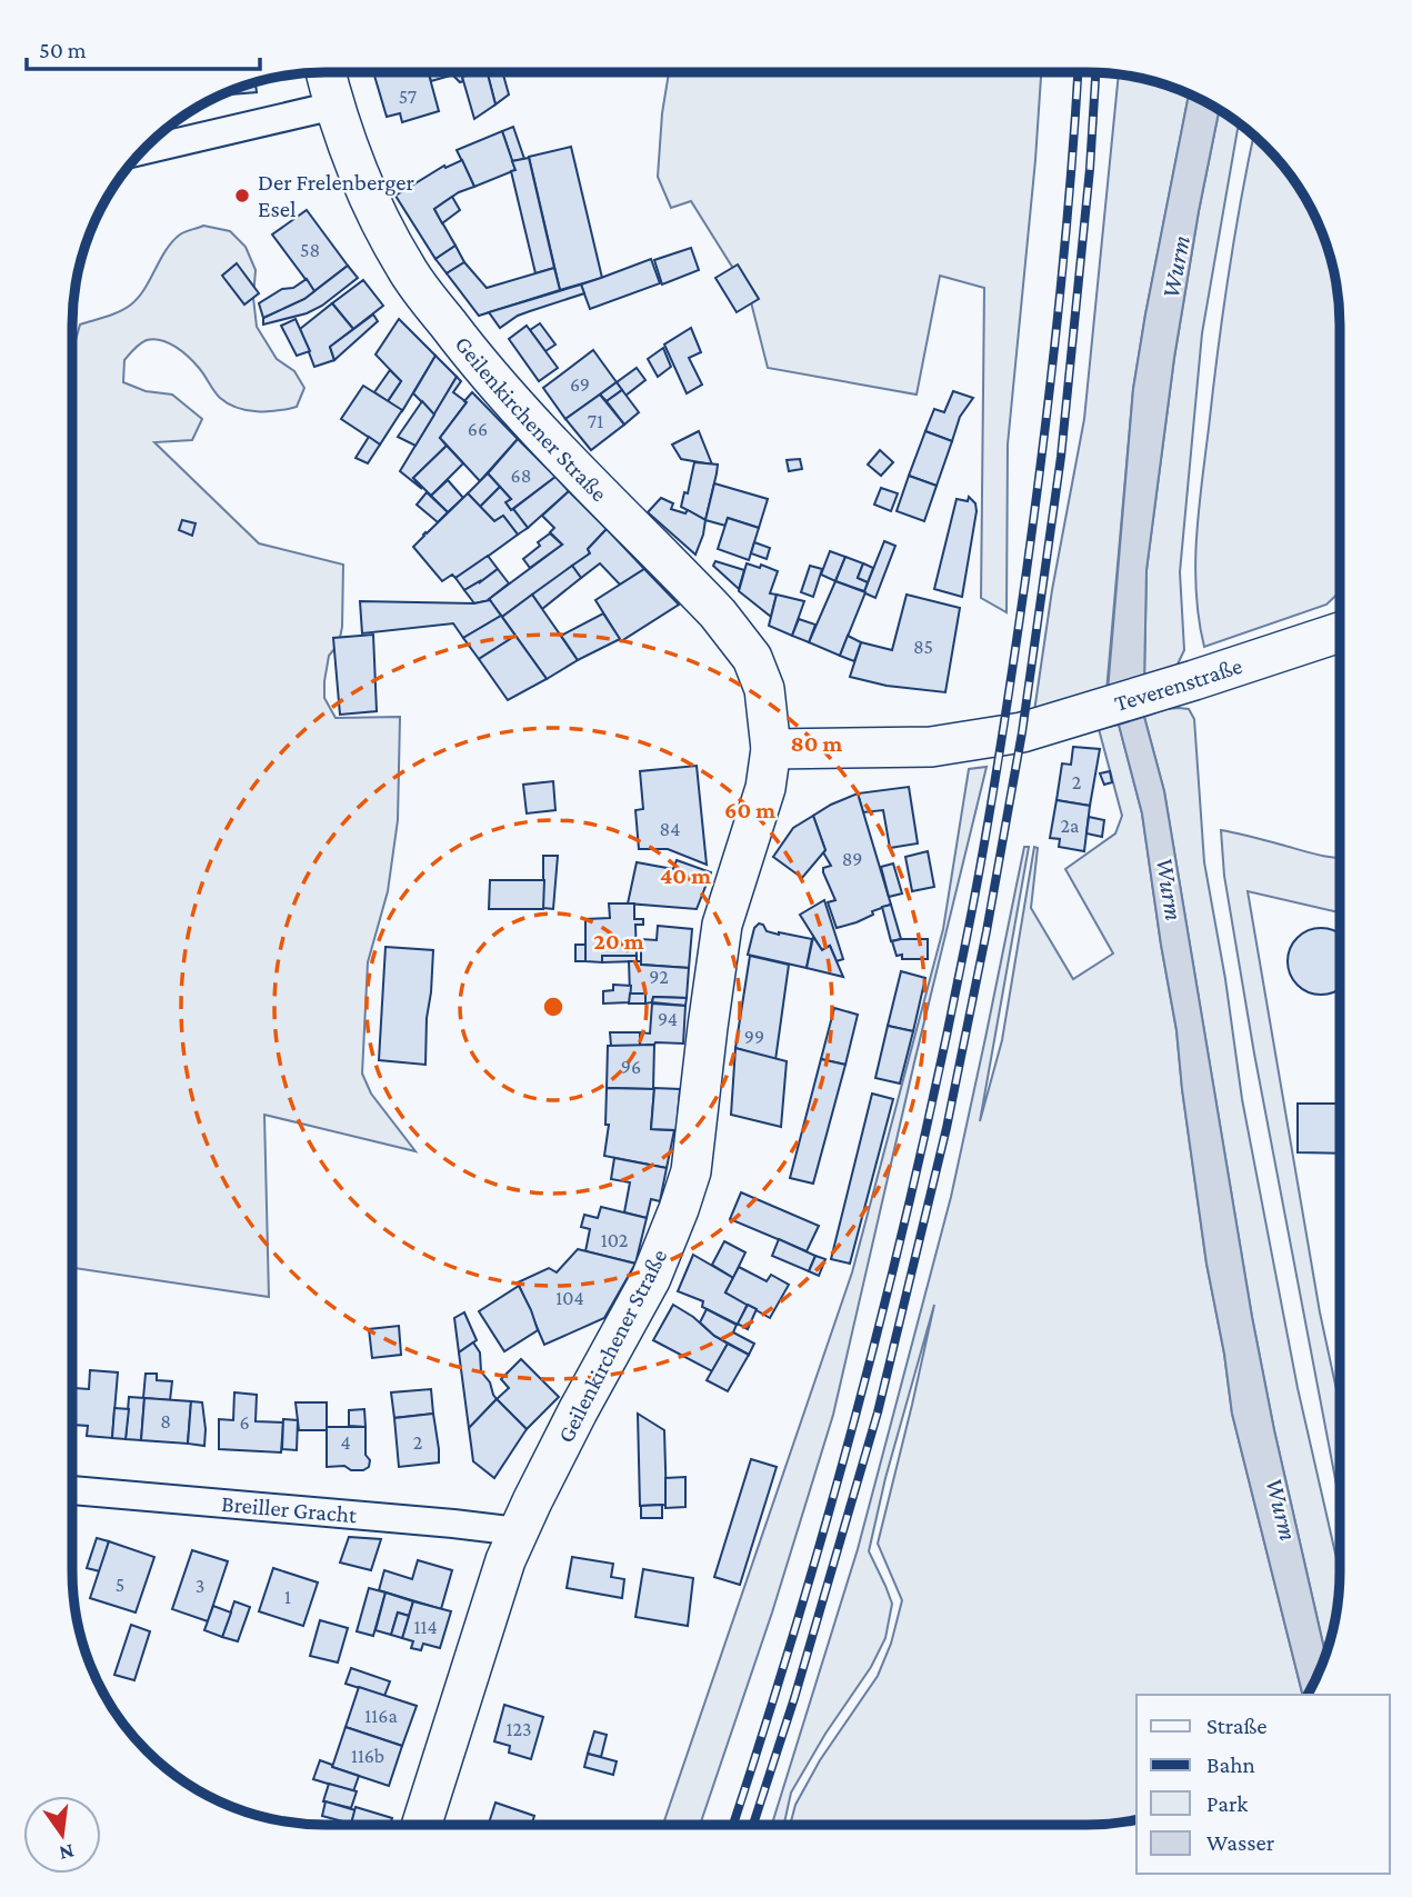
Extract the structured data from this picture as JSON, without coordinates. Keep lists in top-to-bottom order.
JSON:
{
  "streets": {
    "main road": ["Geilenkirchener Straße", "Teverenstraße"],
    "street": ["Breiller Gracht"]
  },
  "crossings": [
    ["Geilenkirchener Straße", "Teverenstraße"],
    ["Geilenkirchener Straße", "Breiller Gracht"]
  ],
  "water": ["Wurm"],
  "places": ["Der Frelenberger Esel"],
  "house_numbers": [
    "57",
    "58",
    "69",
    "71",
    "66",
    "68",
    "85",
    "2",
    "2a",
    "84",
    "89",
    "92",
    "94",
    "99",
    "96",
    "102",
    "104",
    "8",
    "6",
    "4",
    "2",
    "5",
    "3",
    "1",
    "114",
    "116a",
    "123",
    "116b"
  ],
  "legend": [
    "Straße",
    "Bahn",
    "Park",
    "Wasser"
  ],
  "scale_bar": "50 m",
  "north": "bottom",
  "rings": [
    "80 m",
    "60 m",
    "40 m",
    "20 m"
  ]
}
